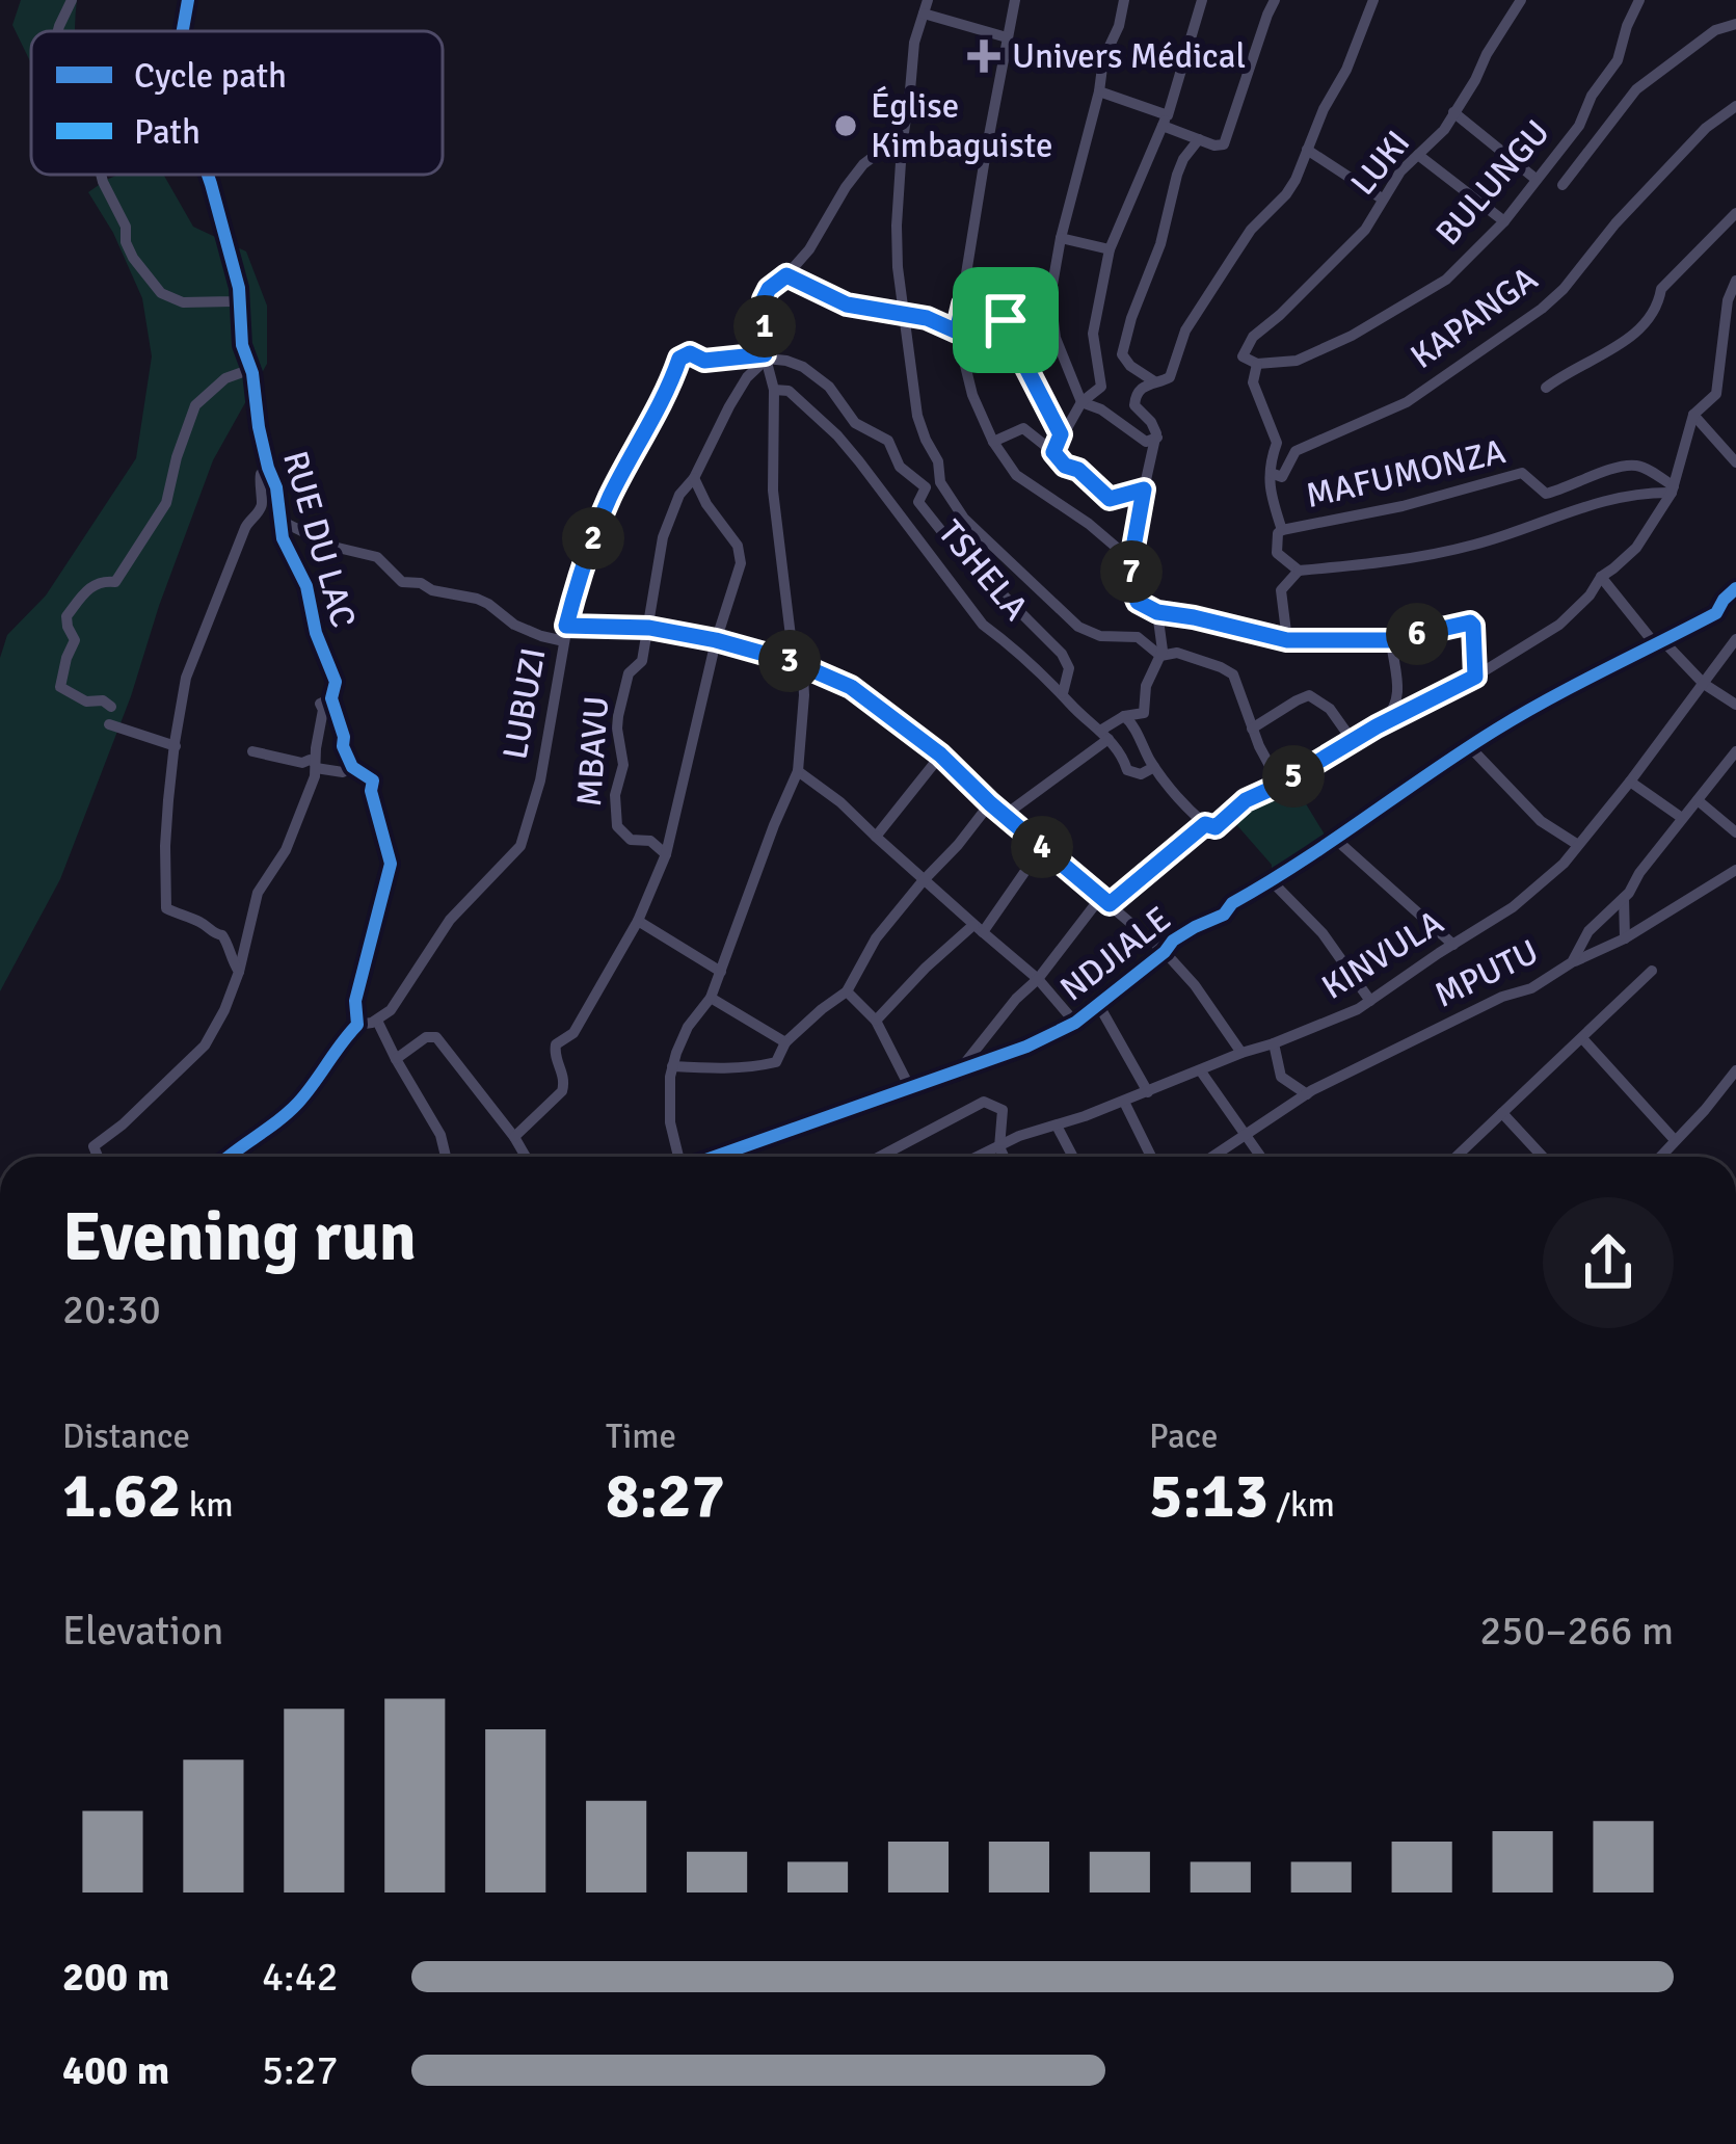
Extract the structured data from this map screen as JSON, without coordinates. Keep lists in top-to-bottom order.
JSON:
{
  "streets": {
    "street": [
      "LUKI",
      "BULUNGU",
      "KAPANGA",
      "MAFUMONZA",
      "RUE DU LAC",
      "TSHELA",
      "LUBUZI",
      "MBAVU",
      "NDJIALE",
      "KINVULA",
      "MPUTU"
    ]
  },
  "crossings": [
    ["LUKI", "BULUNGU"],
    ["LUBUZI", "MBAVU"]
  ],
  "places": {
    "health": ["Univers Médical"],
    "other": ["Église Kimbaguiste"]
  },
  "legend": ["Cycle path", "Path"],
  "page": {
    "pins": [
      "1",
      "2",
      "7",
      "6",
      "3",
      "5",
      "4"
    ],
    "heading": ["Evening run", "20:30"],
    "stats": [
      ["Distance", "1.62 km"],
      ["Time", "8:27"],
      ["Pace", "5:13 /km"]
    ],
    "chart": ["Elevation", "250–266 m"],
    "list": [
      {
        "name": "200 m",
        "note": "4:42"
      },
      {
        "name": "400 m",
        "note": "5:27"
      }
    ]
  }
}
